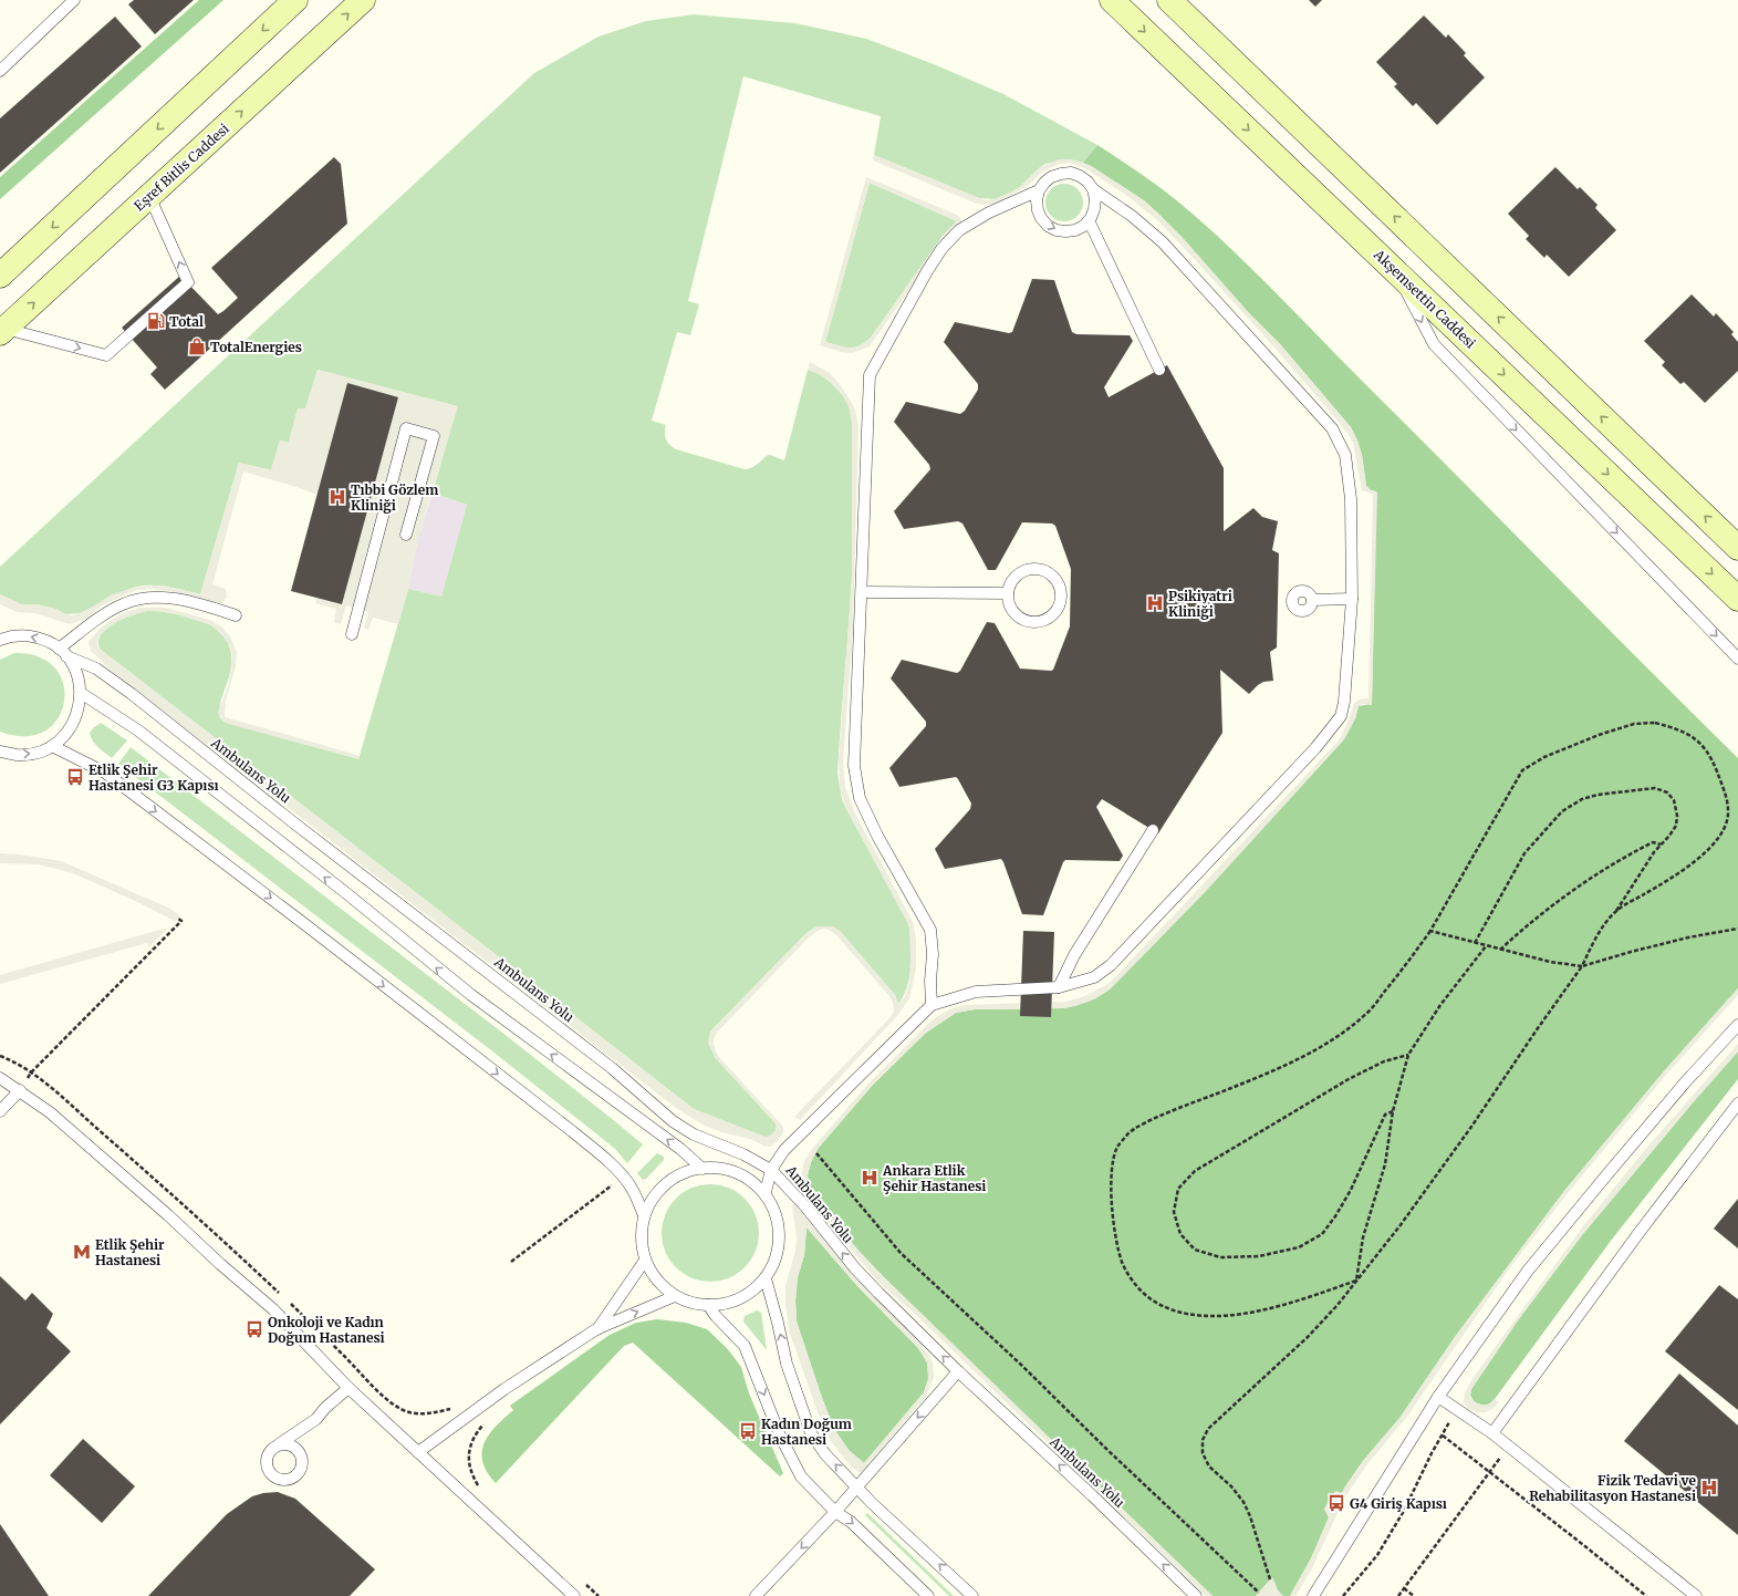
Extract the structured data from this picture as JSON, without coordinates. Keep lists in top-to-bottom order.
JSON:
{
  "streets": {
    "main road": ["Eşref Bitlis Caddesi", "Akşemsettin Caddesi"],
    "lane": ["Ambulans Yolu"]
  },
  "one_way": ["Ambulans Yolu"],
  "places": {
    "fuel station": ["Total"],
    "shop": ["TotalEnergies"],
    "hospital": [
      "Tıbbi Gözlem Kliniği",
      "Psikiyatri Kliniği",
      "Ankara Etlik Şehir Hastanesi",
      "Fizik Tedavi ve Rehabilitasyon Hastanesi"
    ],
    "bus stop": [
      "Etlik Şehir Hastanesi G3 Kapısı",
      "Onkoloji ve Kadın Doğum Hastanesi",
      "Kadın Doğum Hastanesi",
      "G4 Giriş Kapısı"
    ],
    "metro station": ["Etlik Şehir Hastanesi"]
  }
}
